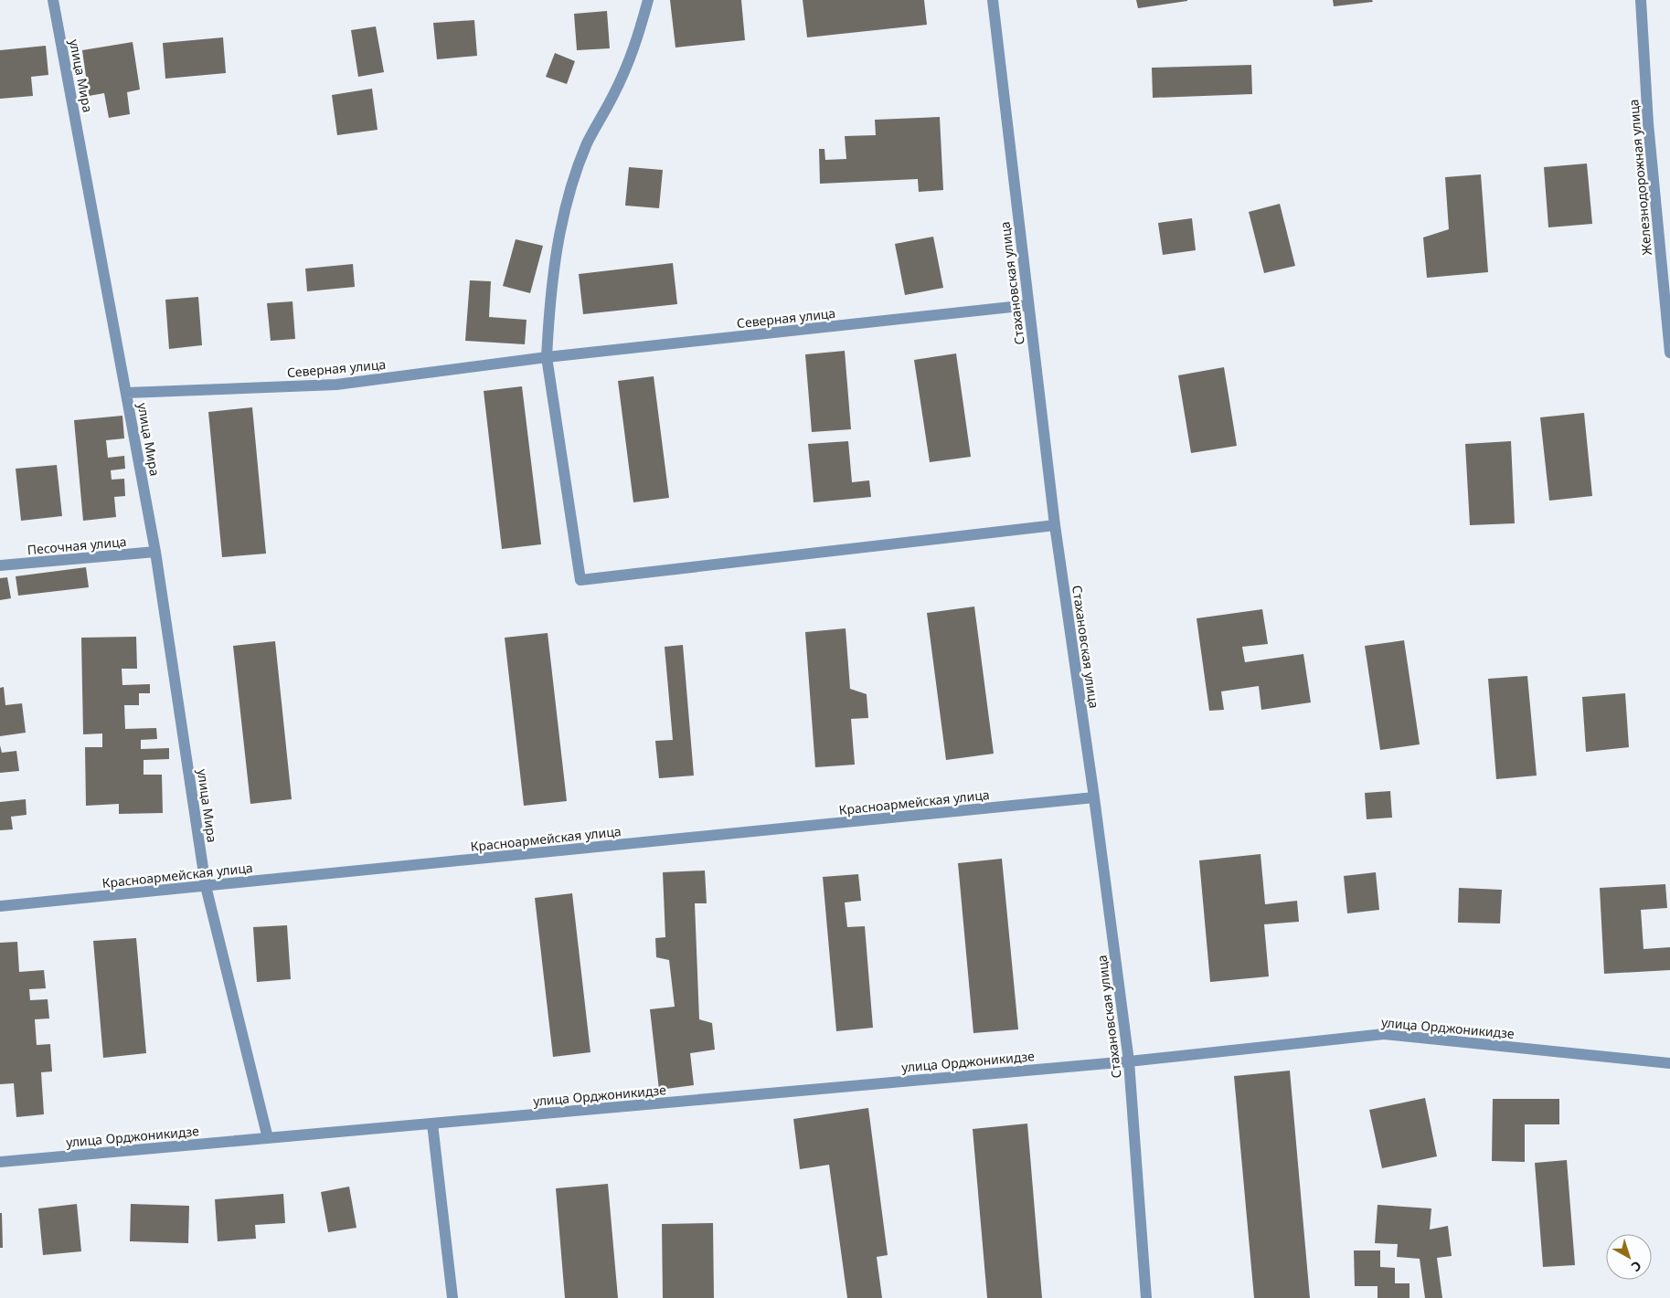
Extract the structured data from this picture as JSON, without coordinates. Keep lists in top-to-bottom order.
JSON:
{
  "streets": {
    "street": [
      "улица Мира",
      "Железнодорожная улица",
      "Стахановская улица",
      "Северная улица",
      "Песочная улица",
      "Красноармейская улица",
      "улица Орджоникидзе"
    ]
  },
  "crossings": [
    ["улица Мира", "Северная улица"],
    ["улица Мира", "Песочная улица"],
    ["улица Мира", "Красноармейская улица"],
    ["Стахановская улица", "Северная улица"],
    ["Стахановская улица", "Красноармейская улица"],
    ["Стахановская улица", "улица Орджоникидзе"]
  ],
  "north": "bottom right"
}
